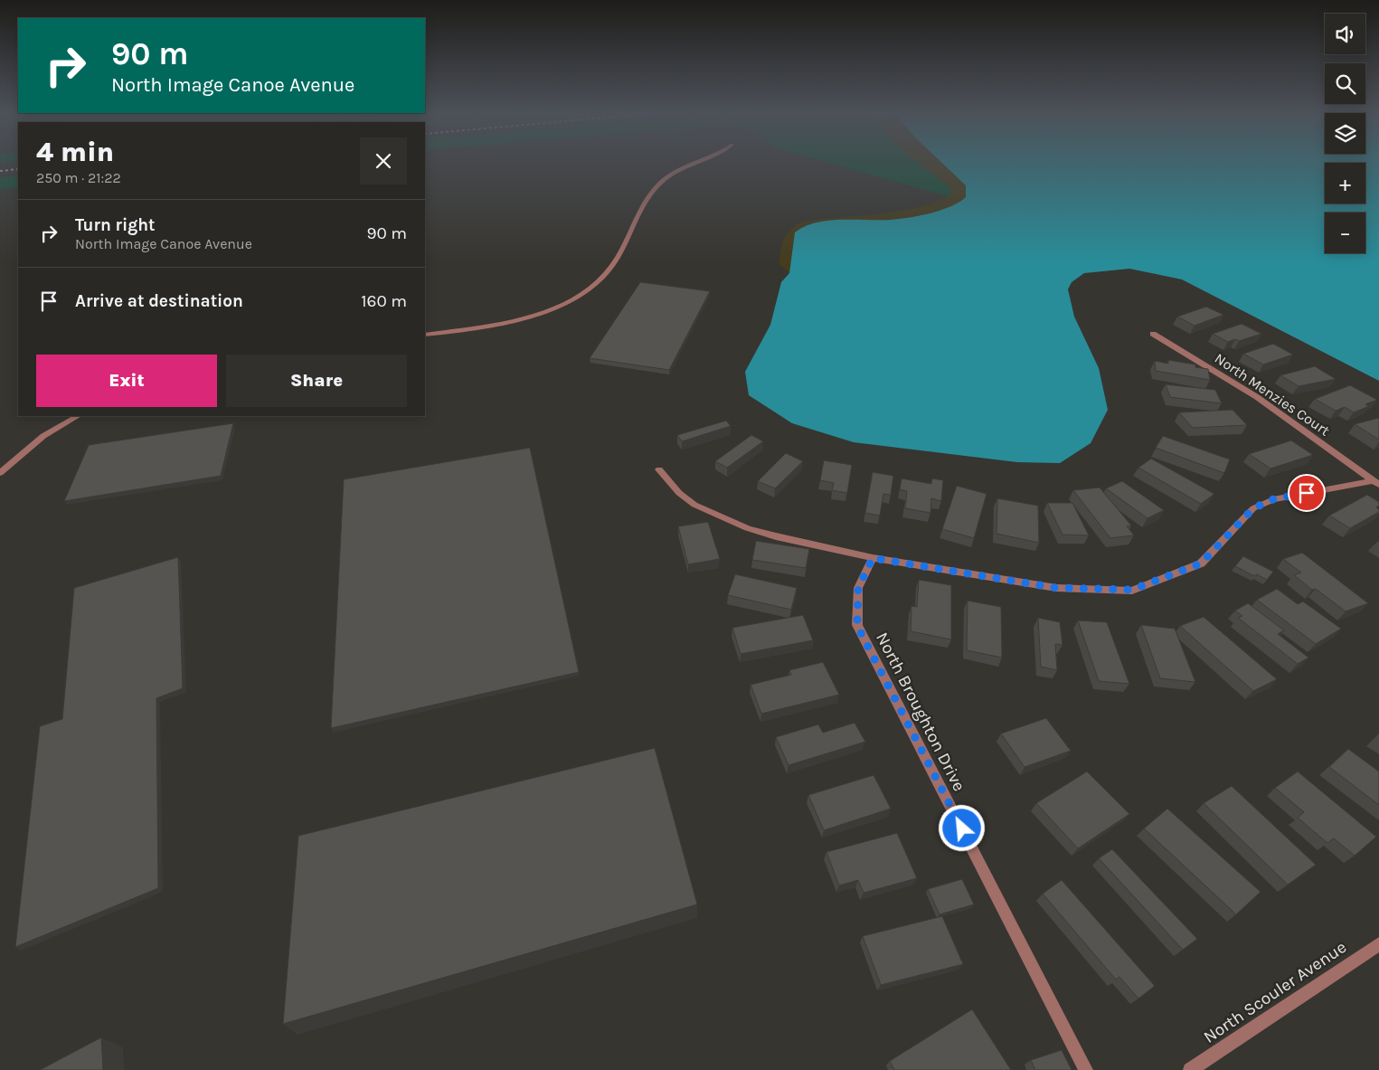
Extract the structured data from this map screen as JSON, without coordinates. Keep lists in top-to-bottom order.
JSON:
{
  "streets": {
    "street": ["North Menzies Court", "North Broughton Drive", "North Scouler Avenue"]
  },
  "page": {
    "map_buttons": ["+", "−"],
    "turn": ["90 m", "North Image Canoe Avenue"],
    "heading": ["4 min", "250 m · 21:22"],
    "list": [
      {
        "name": "Turn right",
        "note": "North Image Canoe Avenue",
        "value": "90 m"
      },
      {
        "name": "Arrive at destination",
        "value": "160 m"
      }
    ],
    "buttons": ["Exit", "Share"]
  }
}
